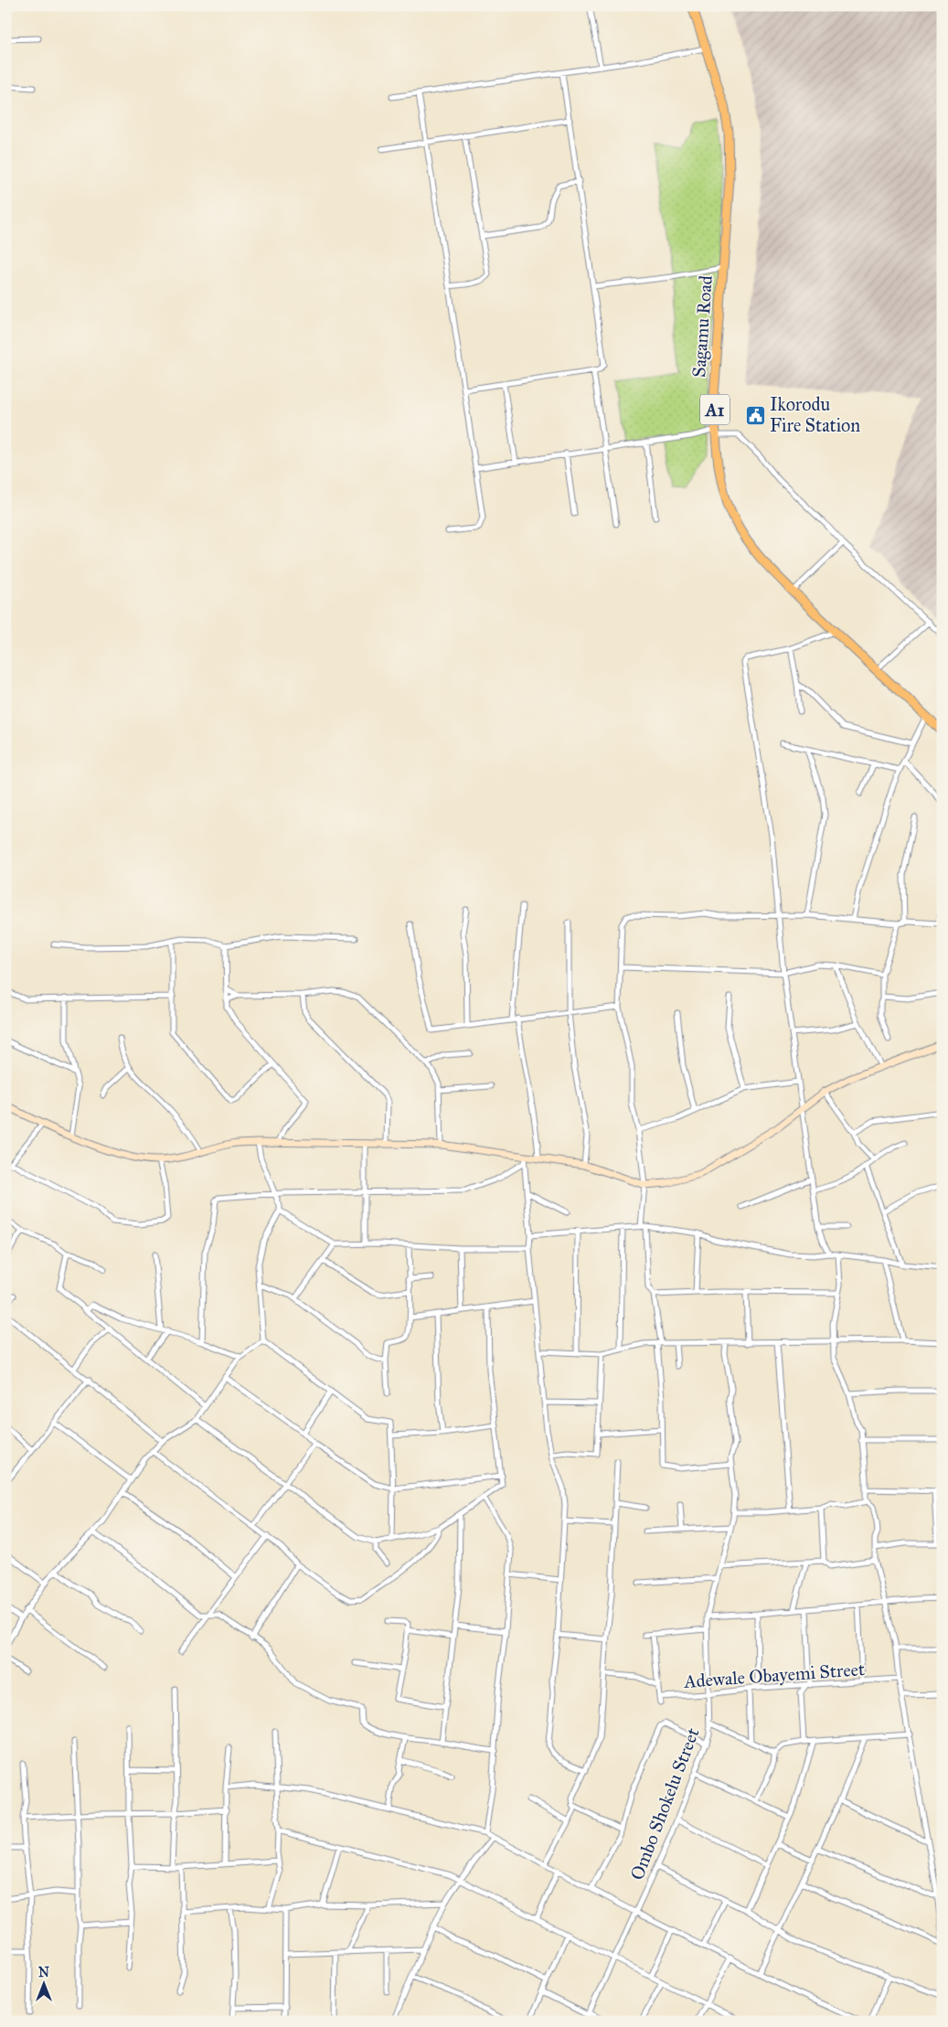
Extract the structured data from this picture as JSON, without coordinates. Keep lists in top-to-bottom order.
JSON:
{
  "streets": {
    "highway": ["Sagamu Road", "A1"],
    "street": ["Adewale Obayemi Street", "Ombo Shokelu Street"]
  },
  "crossings": [
    ["Adewale Obayemi Street", "Ombo Shokelu Street"]
  ],
  "places": {
    "public building": ["Ikorodu Fire Station"]
  },
  "north": "top"
}
